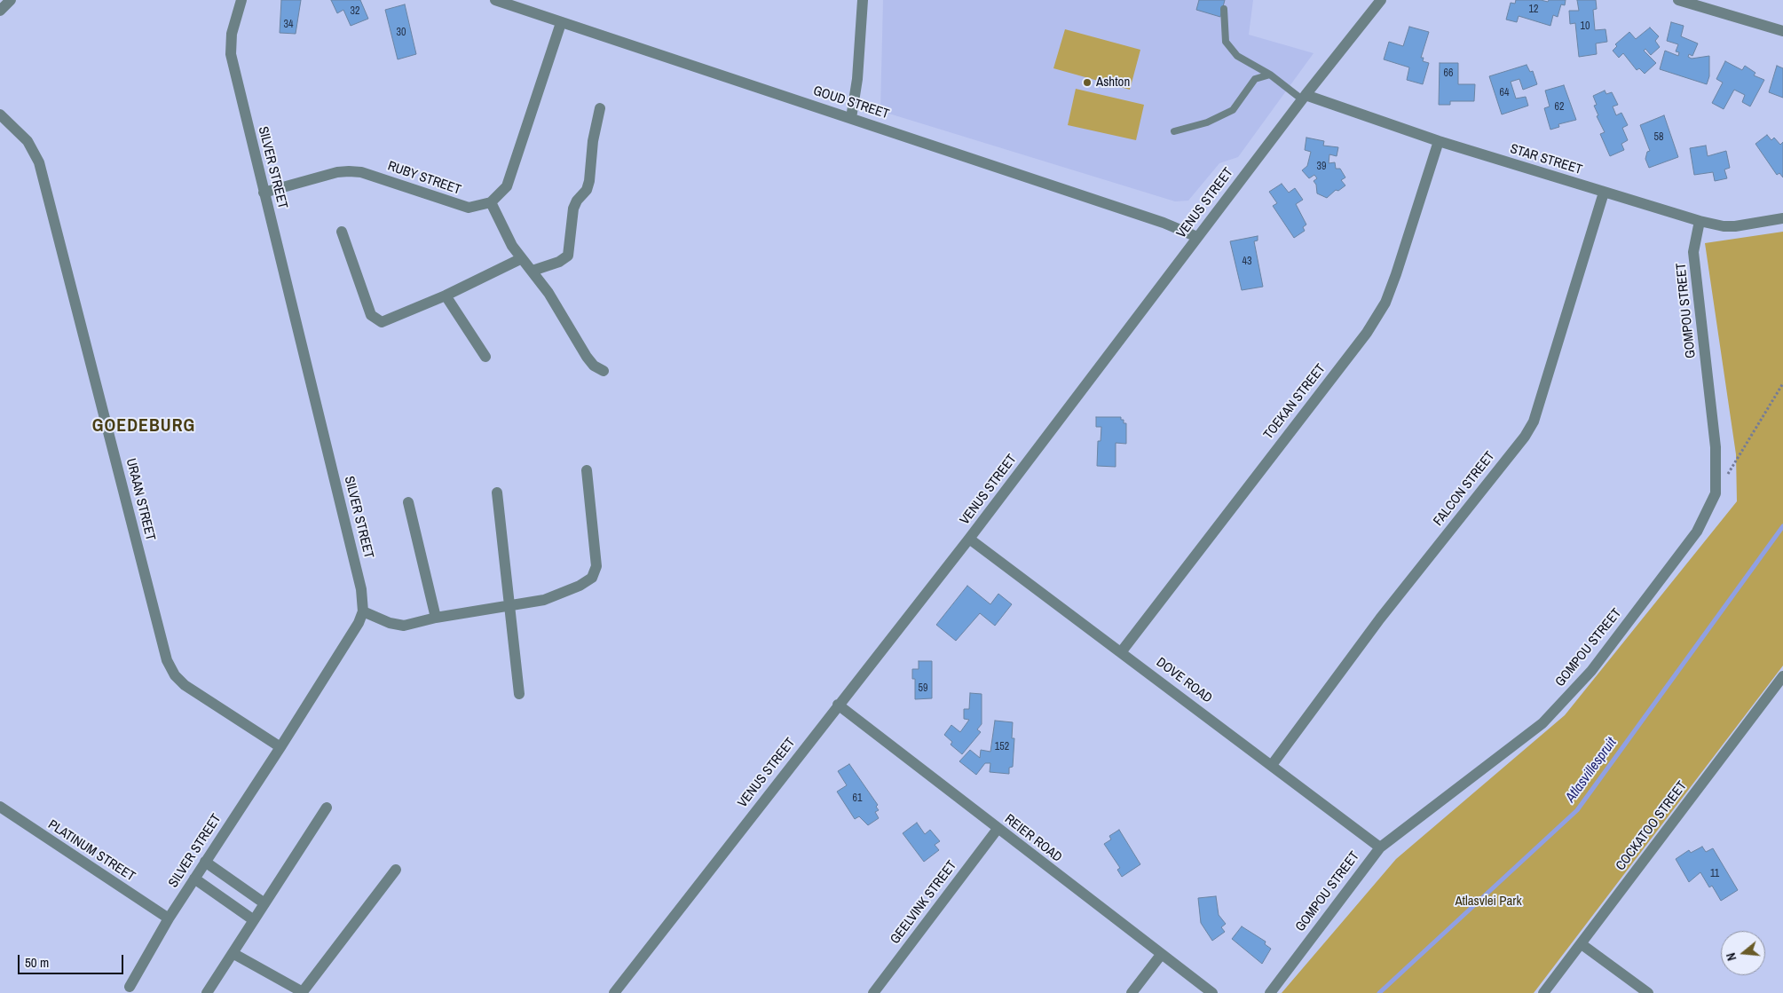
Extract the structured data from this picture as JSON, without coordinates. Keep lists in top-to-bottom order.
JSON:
{
  "streets": {
    "street": [
      "GOUD STREET",
      "STAR STREET",
      "SILVER STREET",
      "RUBY STREET",
      "VENUS STREET",
      "GOMPOU STREET",
      "TOEKAN STREET",
      "FALCON STREET",
      "URAAN STREET",
      "DOVE ROAD",
      "COCKATOO STREET",
      "REIER ROAD",
      "PLATINUM STREET",
      "GEELVINK STREET"
    ]
  },
  "crossings": [
    ["GOUD STREET", "VENUS STREET"],
    ["STAR STREET", "VENUS STREET"],
    ["STAR STREET", "GOMPOU STREET"],
    ["STAR STREET", "TOEKAN STREET"],
    ["STAR STREET", "FALCON STREET"],
    ["SILVER STREET", "RUBY STREET"],
    ["SILVER STREET", "URAAN STREET"],
    ["SILVER STREET", "PLATINUM STREET"],
    ["VENUS STREET", "DOVE ROAD"],
    ["VENUS STREET", "REIER ROAD"],
    ["GOMPOU STREET", "DOVE ROAD"],
    ["TOEKAN STREET", "DOVE ROAD"],
    ["FALCON STREET", "DOVE ROAD"],
    ["REIER ROAD", "GEELVINK STREET"]
  ],
  "districts": ["GOEDEBURG"],
  "water": ["Atlasvillespruit"],
  "parks": ["Atlasvlei Park"],
  "places": ["Ashton"],
  "house_numbers": [
    "12",
    "32",
    "34",
    "10",
    "30",
    "66",
    "64",
    "62",
    "58",
    "39",
    "43",
    "59",
    "152",
    "61",
    "11"
  ],
  "scale_bar": "50 m",
  "north": "left"
}
